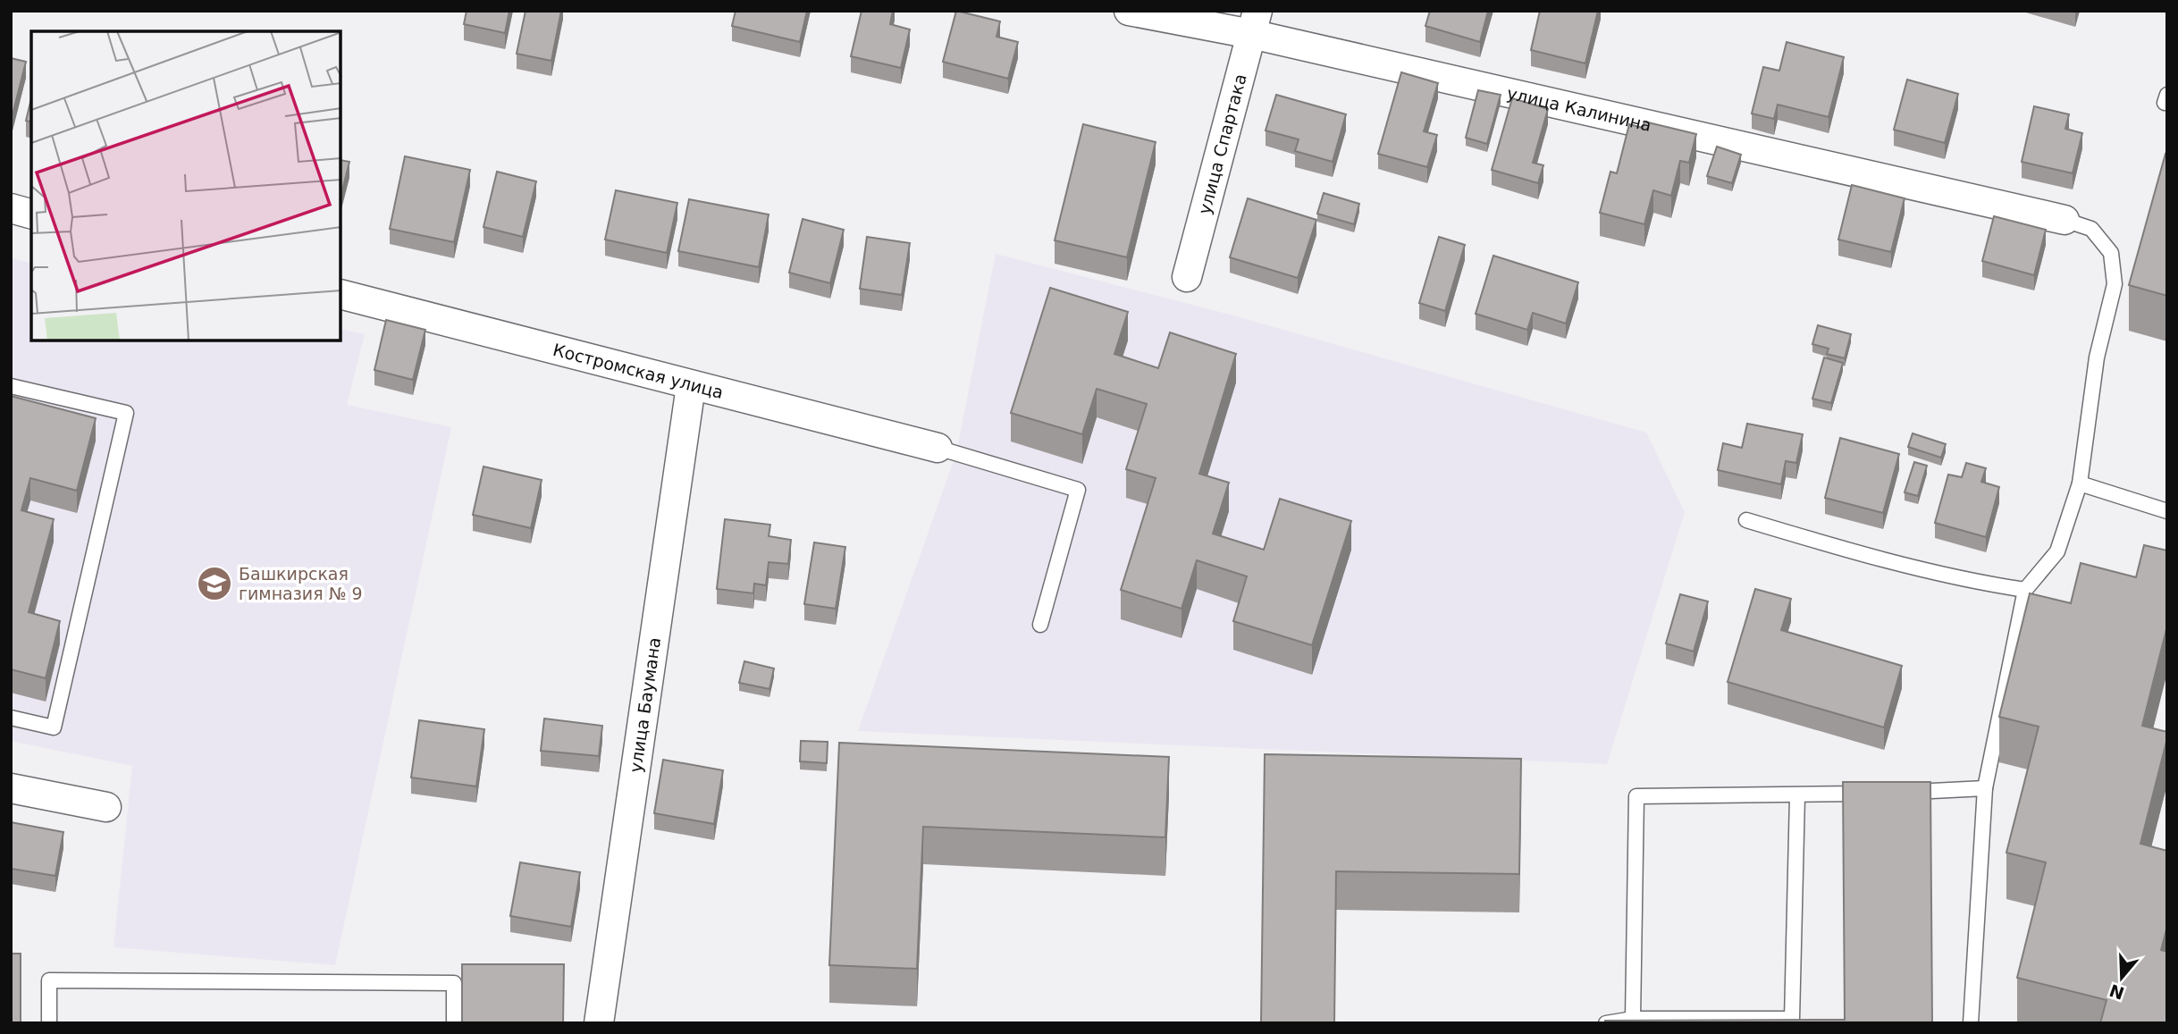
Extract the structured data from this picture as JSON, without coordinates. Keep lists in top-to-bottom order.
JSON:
{
  "streets": {
    "street": [
      "улица Калинина",
      "улица Спартака",
      "Костромская улица",
      "улица Баумана"
    ]
  },
  "crossings": [
    ["улица Калинина", "улица Спартака"],
    ["Костромская улица", "улица Баумана"]
  ],
  "places": {
    "school or university": ["Башкирская гимназия № 9"]
  },
  "north": "bottom"
}
